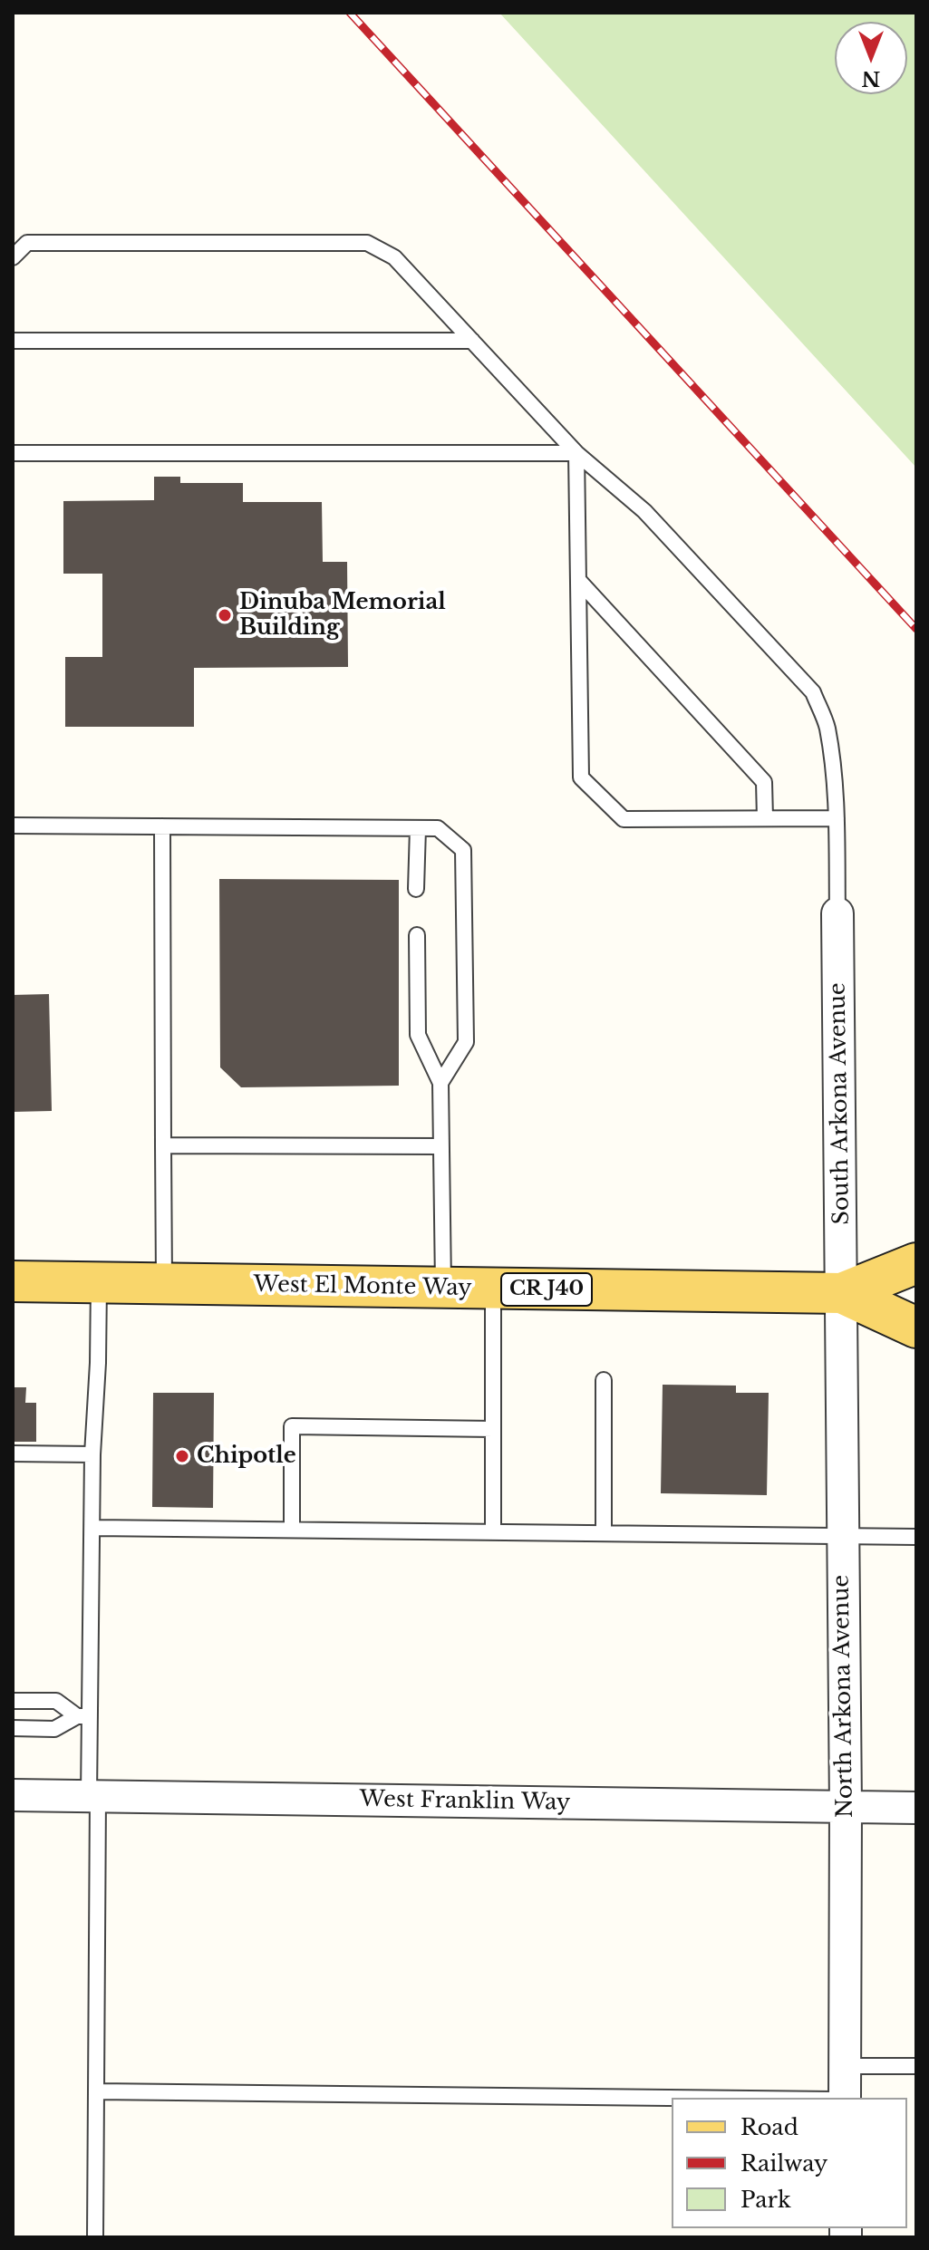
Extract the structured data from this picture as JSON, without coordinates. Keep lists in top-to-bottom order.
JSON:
{
  "streets": {
    "main road": ["West El Monte Way", "CR J40"],
    "street": ["South Arkona Avenue", "North Arkona Avenue", "West Franklin Way"]
  },
  "crossings": [
    ["South Arkona Avenue", "West El Monte Way"],
    ["South Arkona Avenue", "North Arkona Avenue"],
    ["West El Monte Way", "North Arkona Avenue"],
    ["North Arkona Avenue", "West Franklin Way"]
  ],
  "places": ["Dinuba Memorial Building", "Chipotle"],
  "legend": ["Road", "Railway", "Park"],
  "north": "bottom"
}
